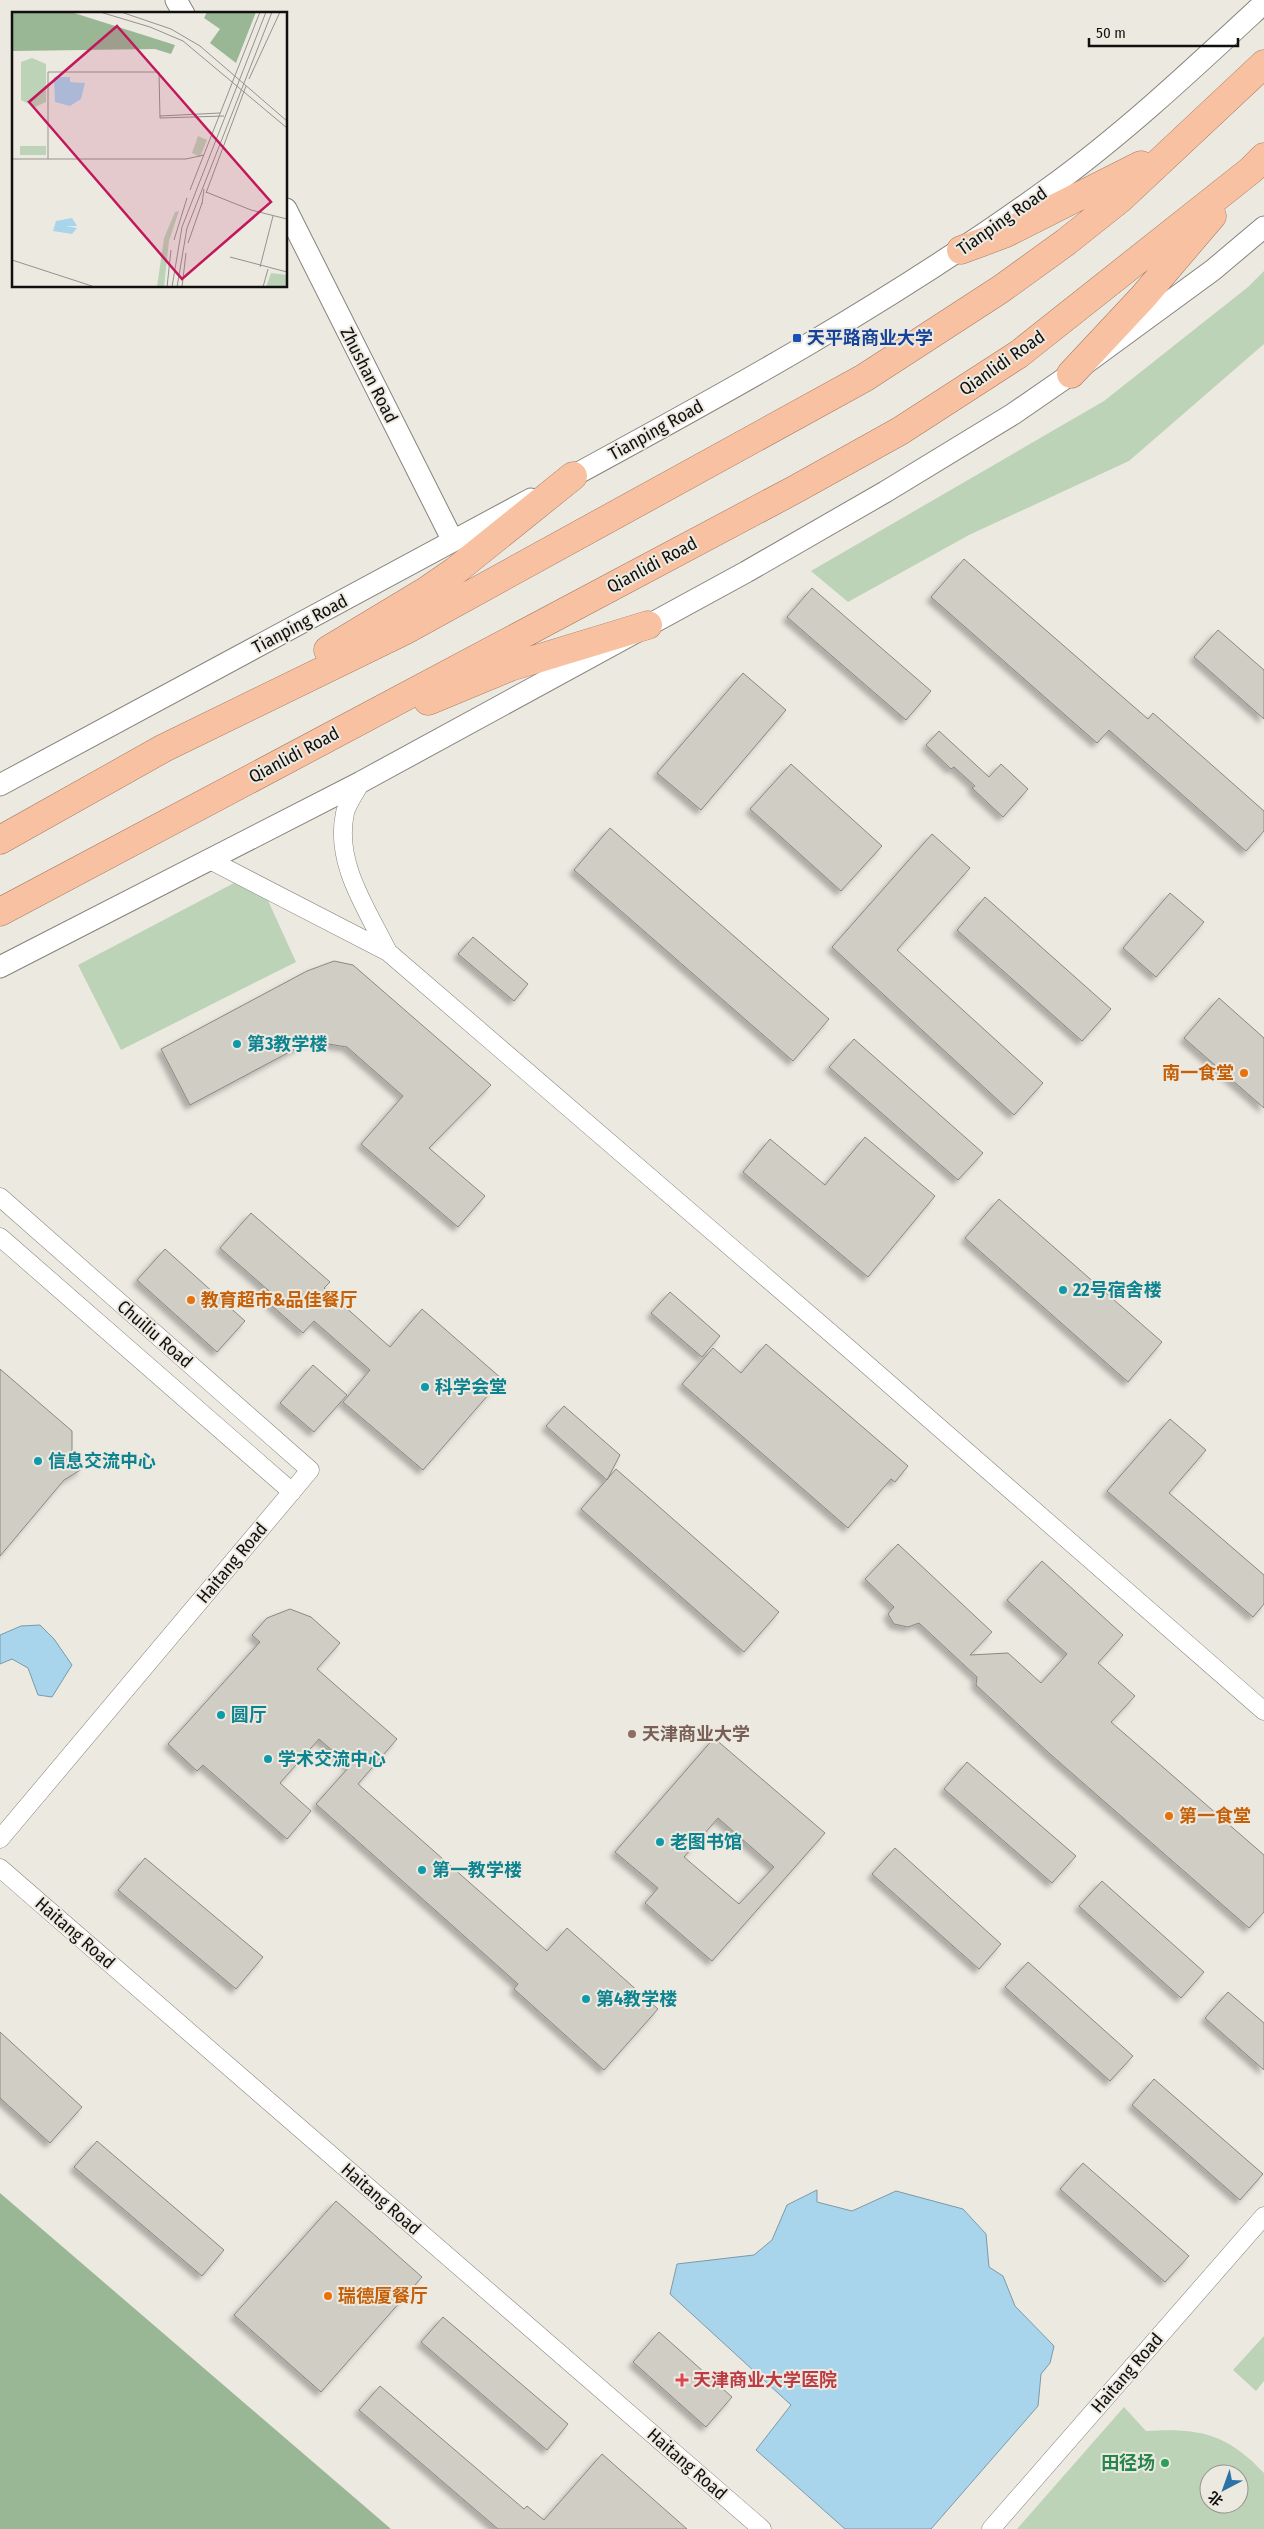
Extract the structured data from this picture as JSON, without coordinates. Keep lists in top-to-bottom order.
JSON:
{
  "streets": {
    "highway": ["Qianlidi Road"],
    "street": [
      "Tianping Road",
      "Zhushan Road",
      "Chuiliu Road",
      "Haitang Road"
    ]
  },
  "crossings": [
    ["Tianping Road", "Zhushan Road"],
    ["Chuiliu Road", "Haitang Road"]
  ],
  "places": {
    "transit": ["天平路商业大学"],
    "other": [
      "第3教学楼",
      "南一食堂",
      "22号宿舍楼",
      "教育超市&品佳餐厅",
      "科学会堂",
      "信息交流中心",
      "圆厅",
      "天津商业大学",
      "学术交流中心",
      "第一食堂",
      "老图书馆",
      "第一教学楼",
      "第4教学楼",
      "瑞德厦餐厅",
      "田径场"
    ],
    "health": ["天津商业大学医院"]
  },
  "scale_bar": "50 m",
  "north": "bottom left"
}
